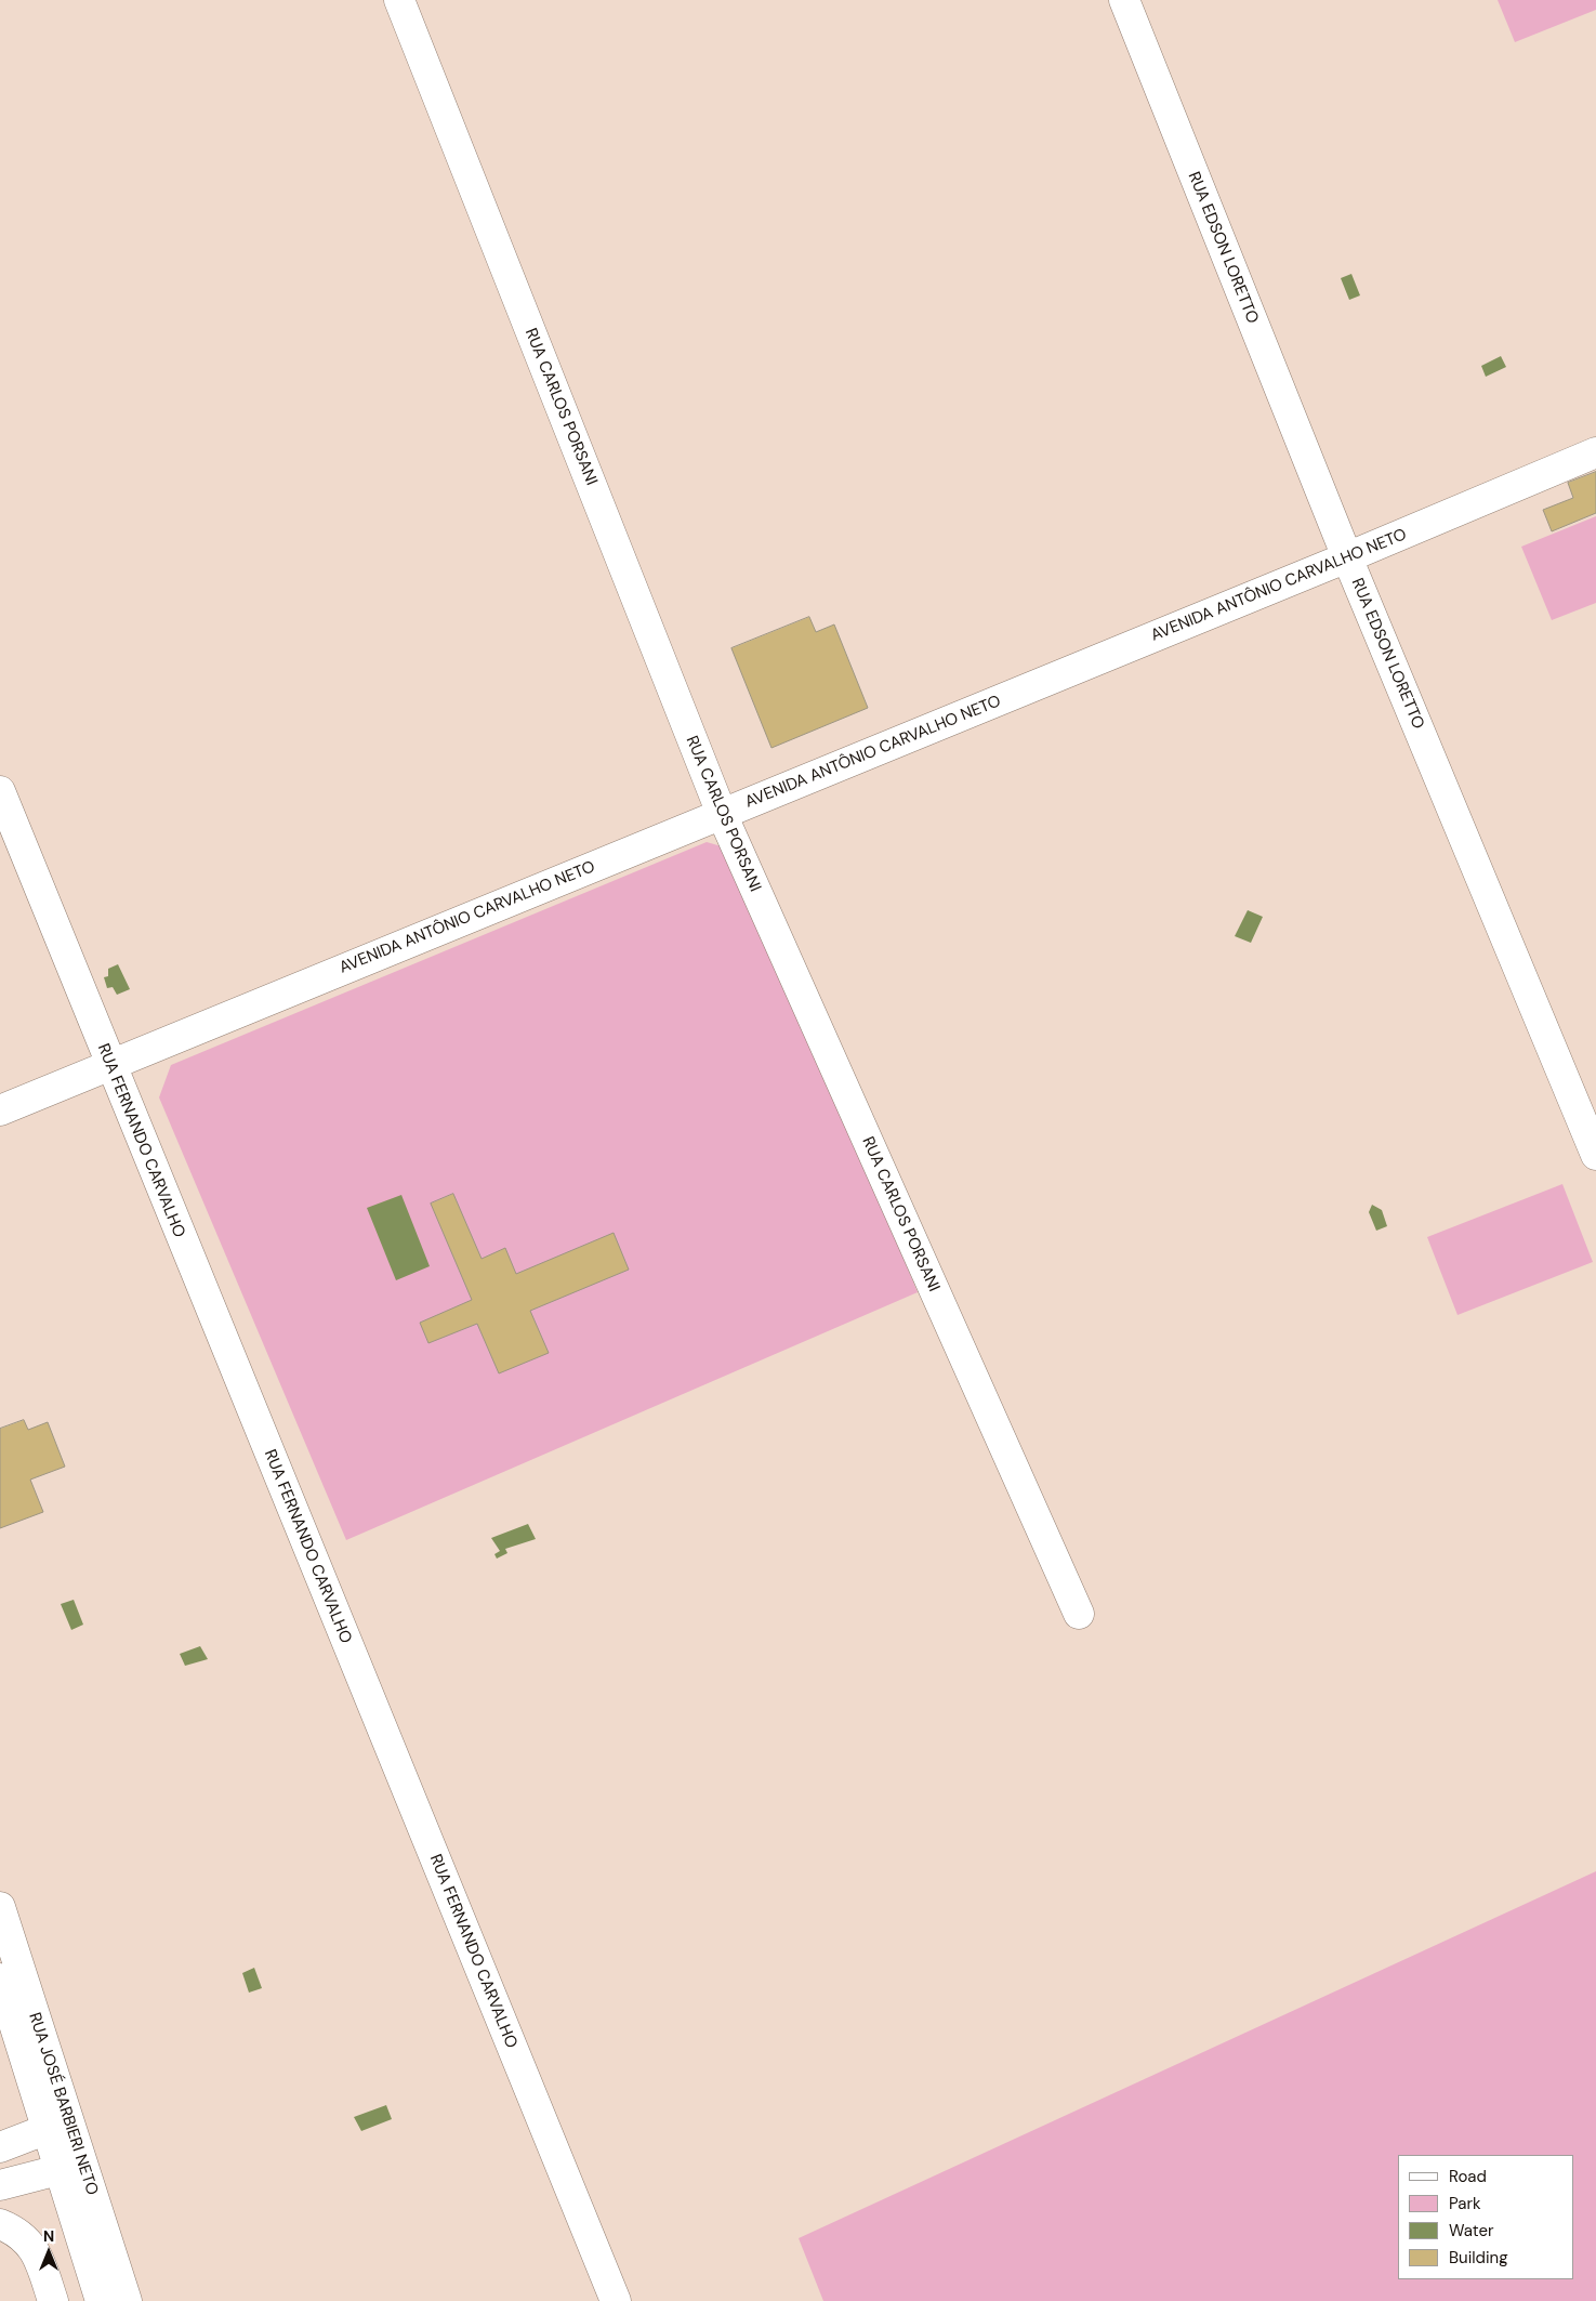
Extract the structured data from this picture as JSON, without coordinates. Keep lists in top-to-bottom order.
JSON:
{
  "streets": {
    "street": [
      "RUA EDSON LORETTO",
      "RUA CARLOS PORSANI",
      "AVENIDA ANTÔNIO CARVALHO NETO",
      "RUA FERNANDO CARVALHO",
      "RUA JOSÉ BARBIERI NETO"
    ]
  },
  "crossings": [
    ["RUA EDSON LORETTO", "AVENIDA ANTÔNIO CARVALHO NETO"],
    ["RUA CARLOS PORSANI", "AVENIDA ANTÔNIO CARVALHO NETO"],
    ["AVENIDA ANTÔNIO CARVALHO NETO", "RUA FERNANDO CARVALHO"]
  ],
  "legend": [
    "Road",
    "Park",
    "Water",
    "Building"
  ],
  "north": "top"
}
